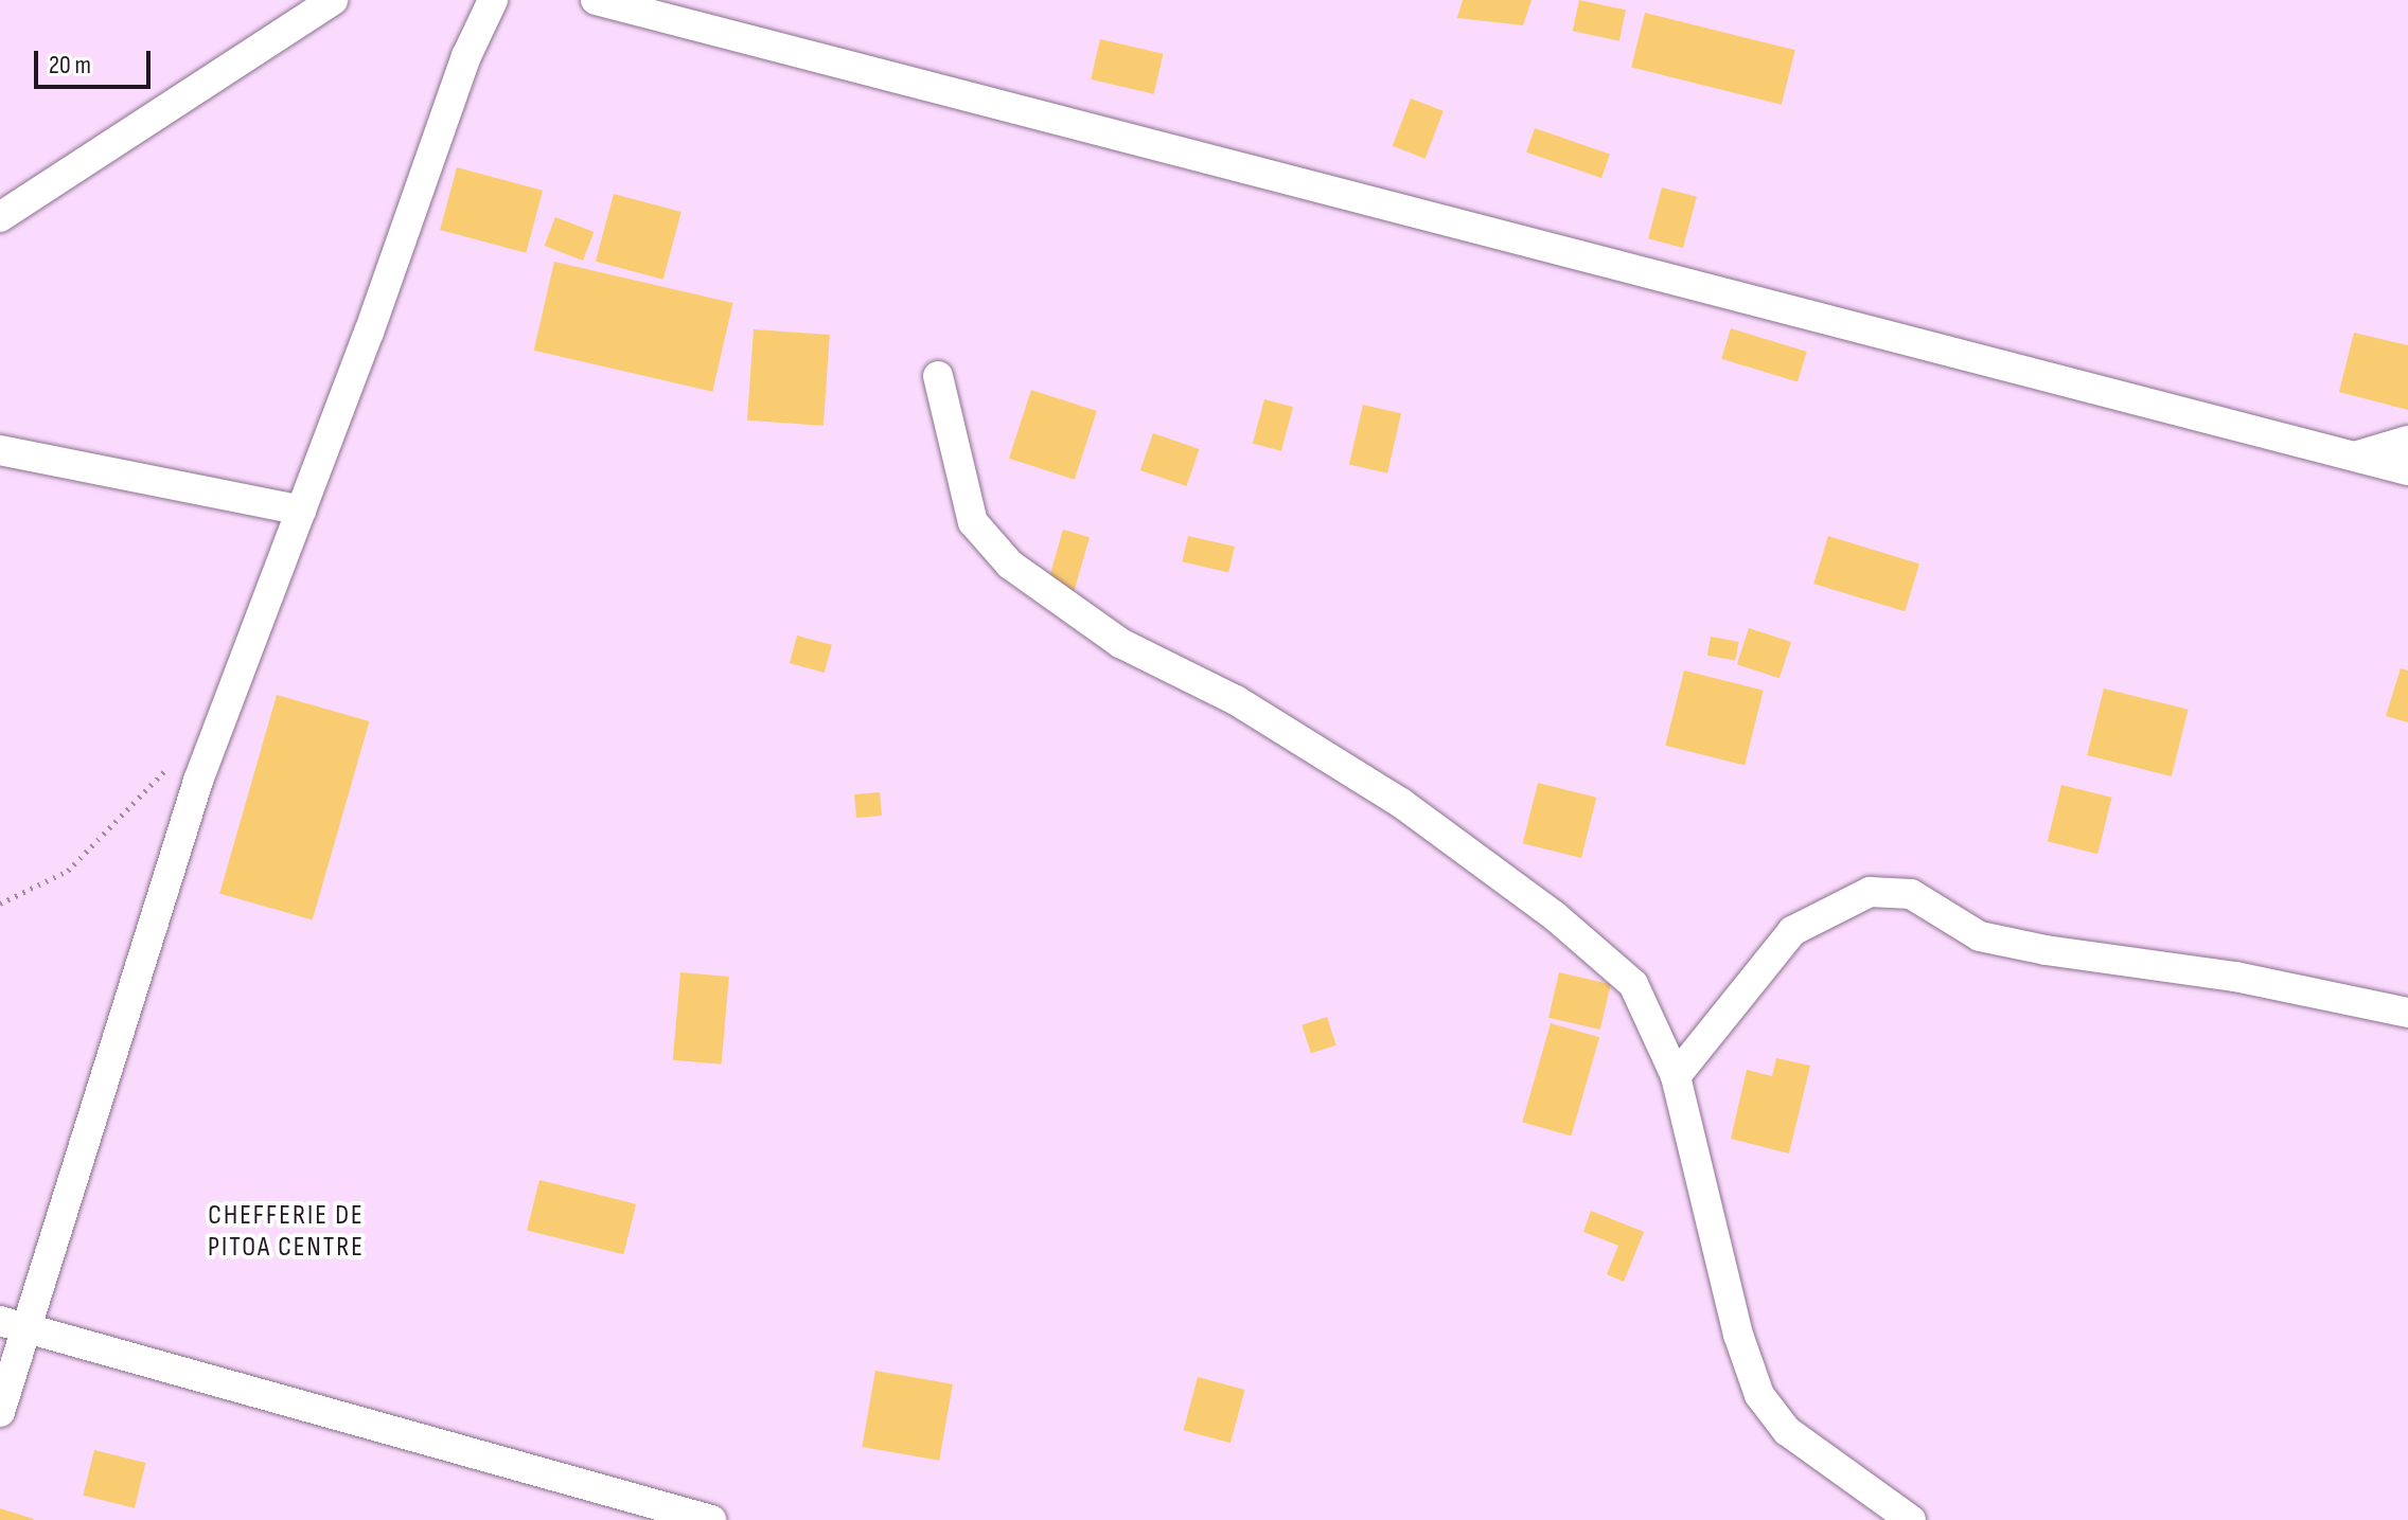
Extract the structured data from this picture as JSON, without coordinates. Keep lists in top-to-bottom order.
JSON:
{
  "districts": ["CHEFFERIE DE PITOA CENTRE"],
  "scale_bar": "20 m"
}
